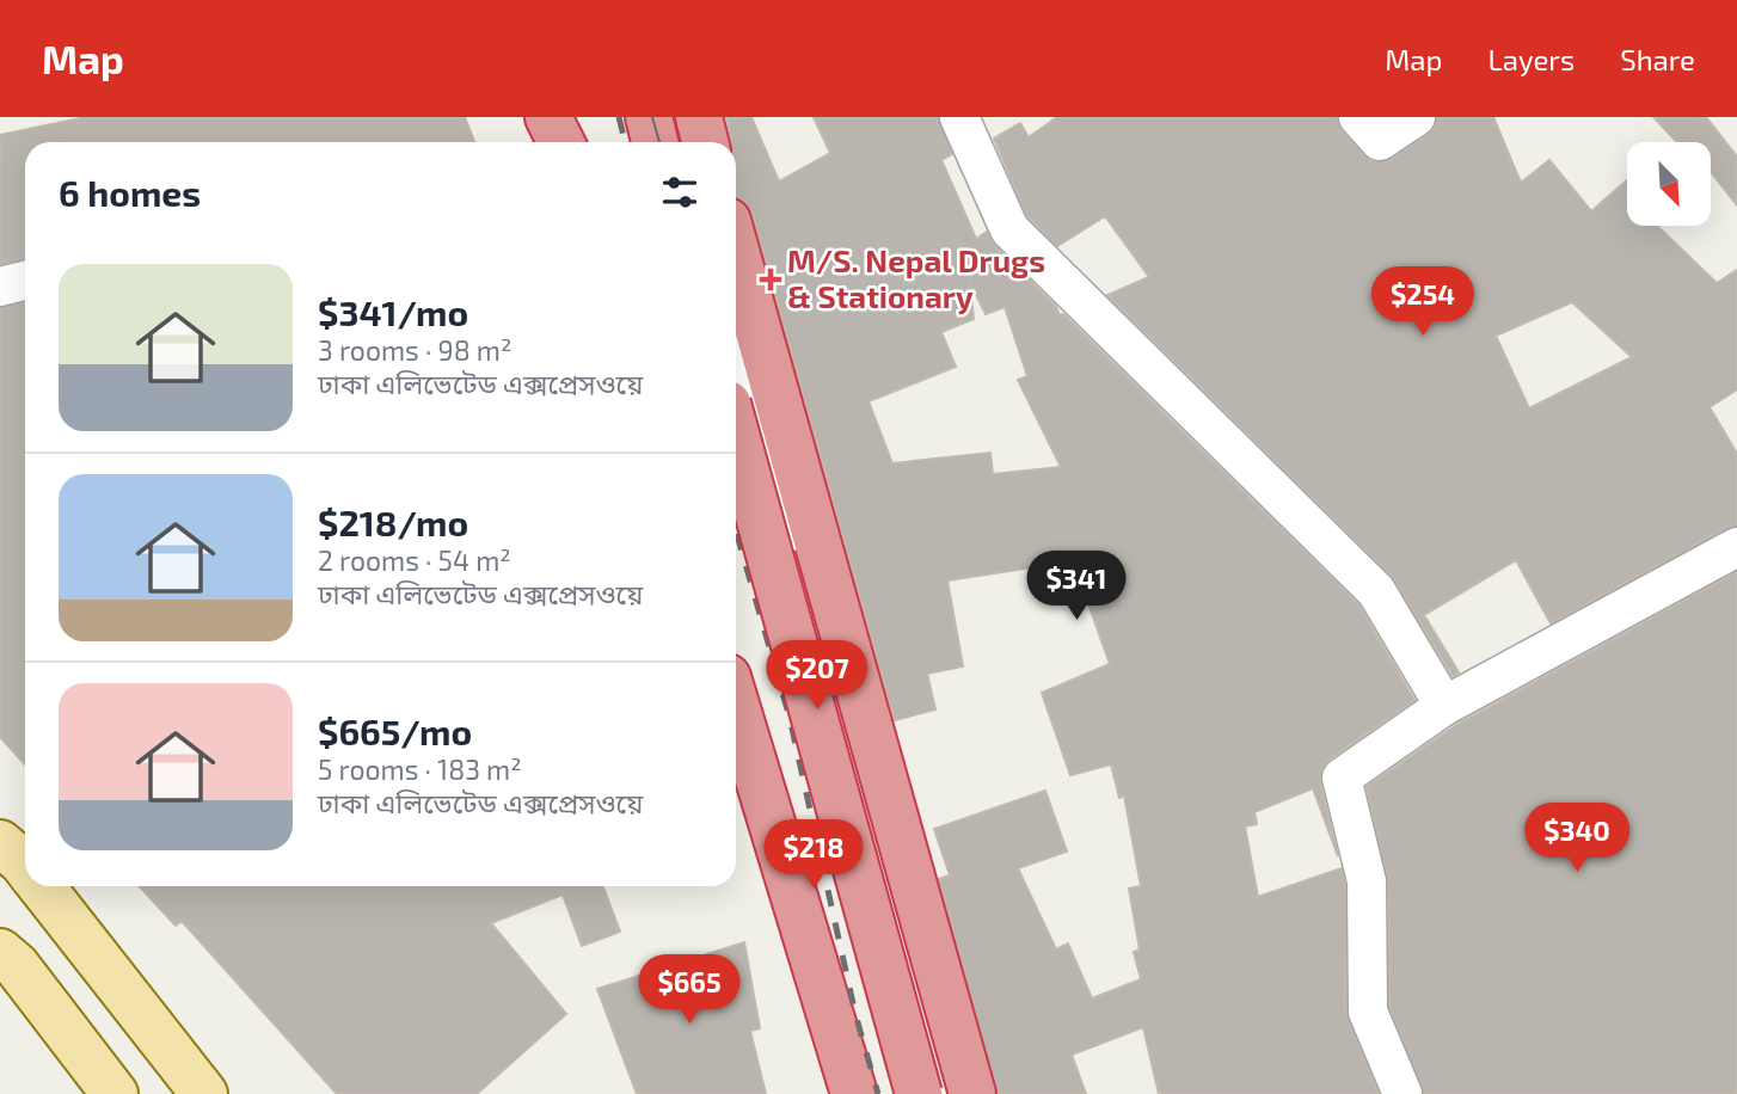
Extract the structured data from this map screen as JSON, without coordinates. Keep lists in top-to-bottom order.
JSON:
{
  "places": {
    "health": ["M/S. Nepal Drugs & Stationary"]
  },
  "north": "bottom right",
  "page": {
    "header": "Map",
    "nav": ["Map", "Layers", "Share"],
    "heading": "6 homes",
    "list": [
      {
        "name": "$341/mo",
        "note": "3 rooms · 98 m² · ঢাকা এলিভেটেড এক্সপ্রেসওয়ে"
      },
      {
        "name": "$218/mo",
        "note": "2 rooms · 54 m² · ঢাকা এলিভেটেড এক্সপ্রেসওয়ে"
      },
      {
        "name": "$665/mo",
        "note": "5 rooms · 183 m² · ঢাকা এলিভেটেড এক্সপ্রেসওয়ে"
      }
    ],
    "price": [
      "$254",
      "$341",
      "$207",
      "$340",
      "$218",
      "$665"
    ]
  }
}
